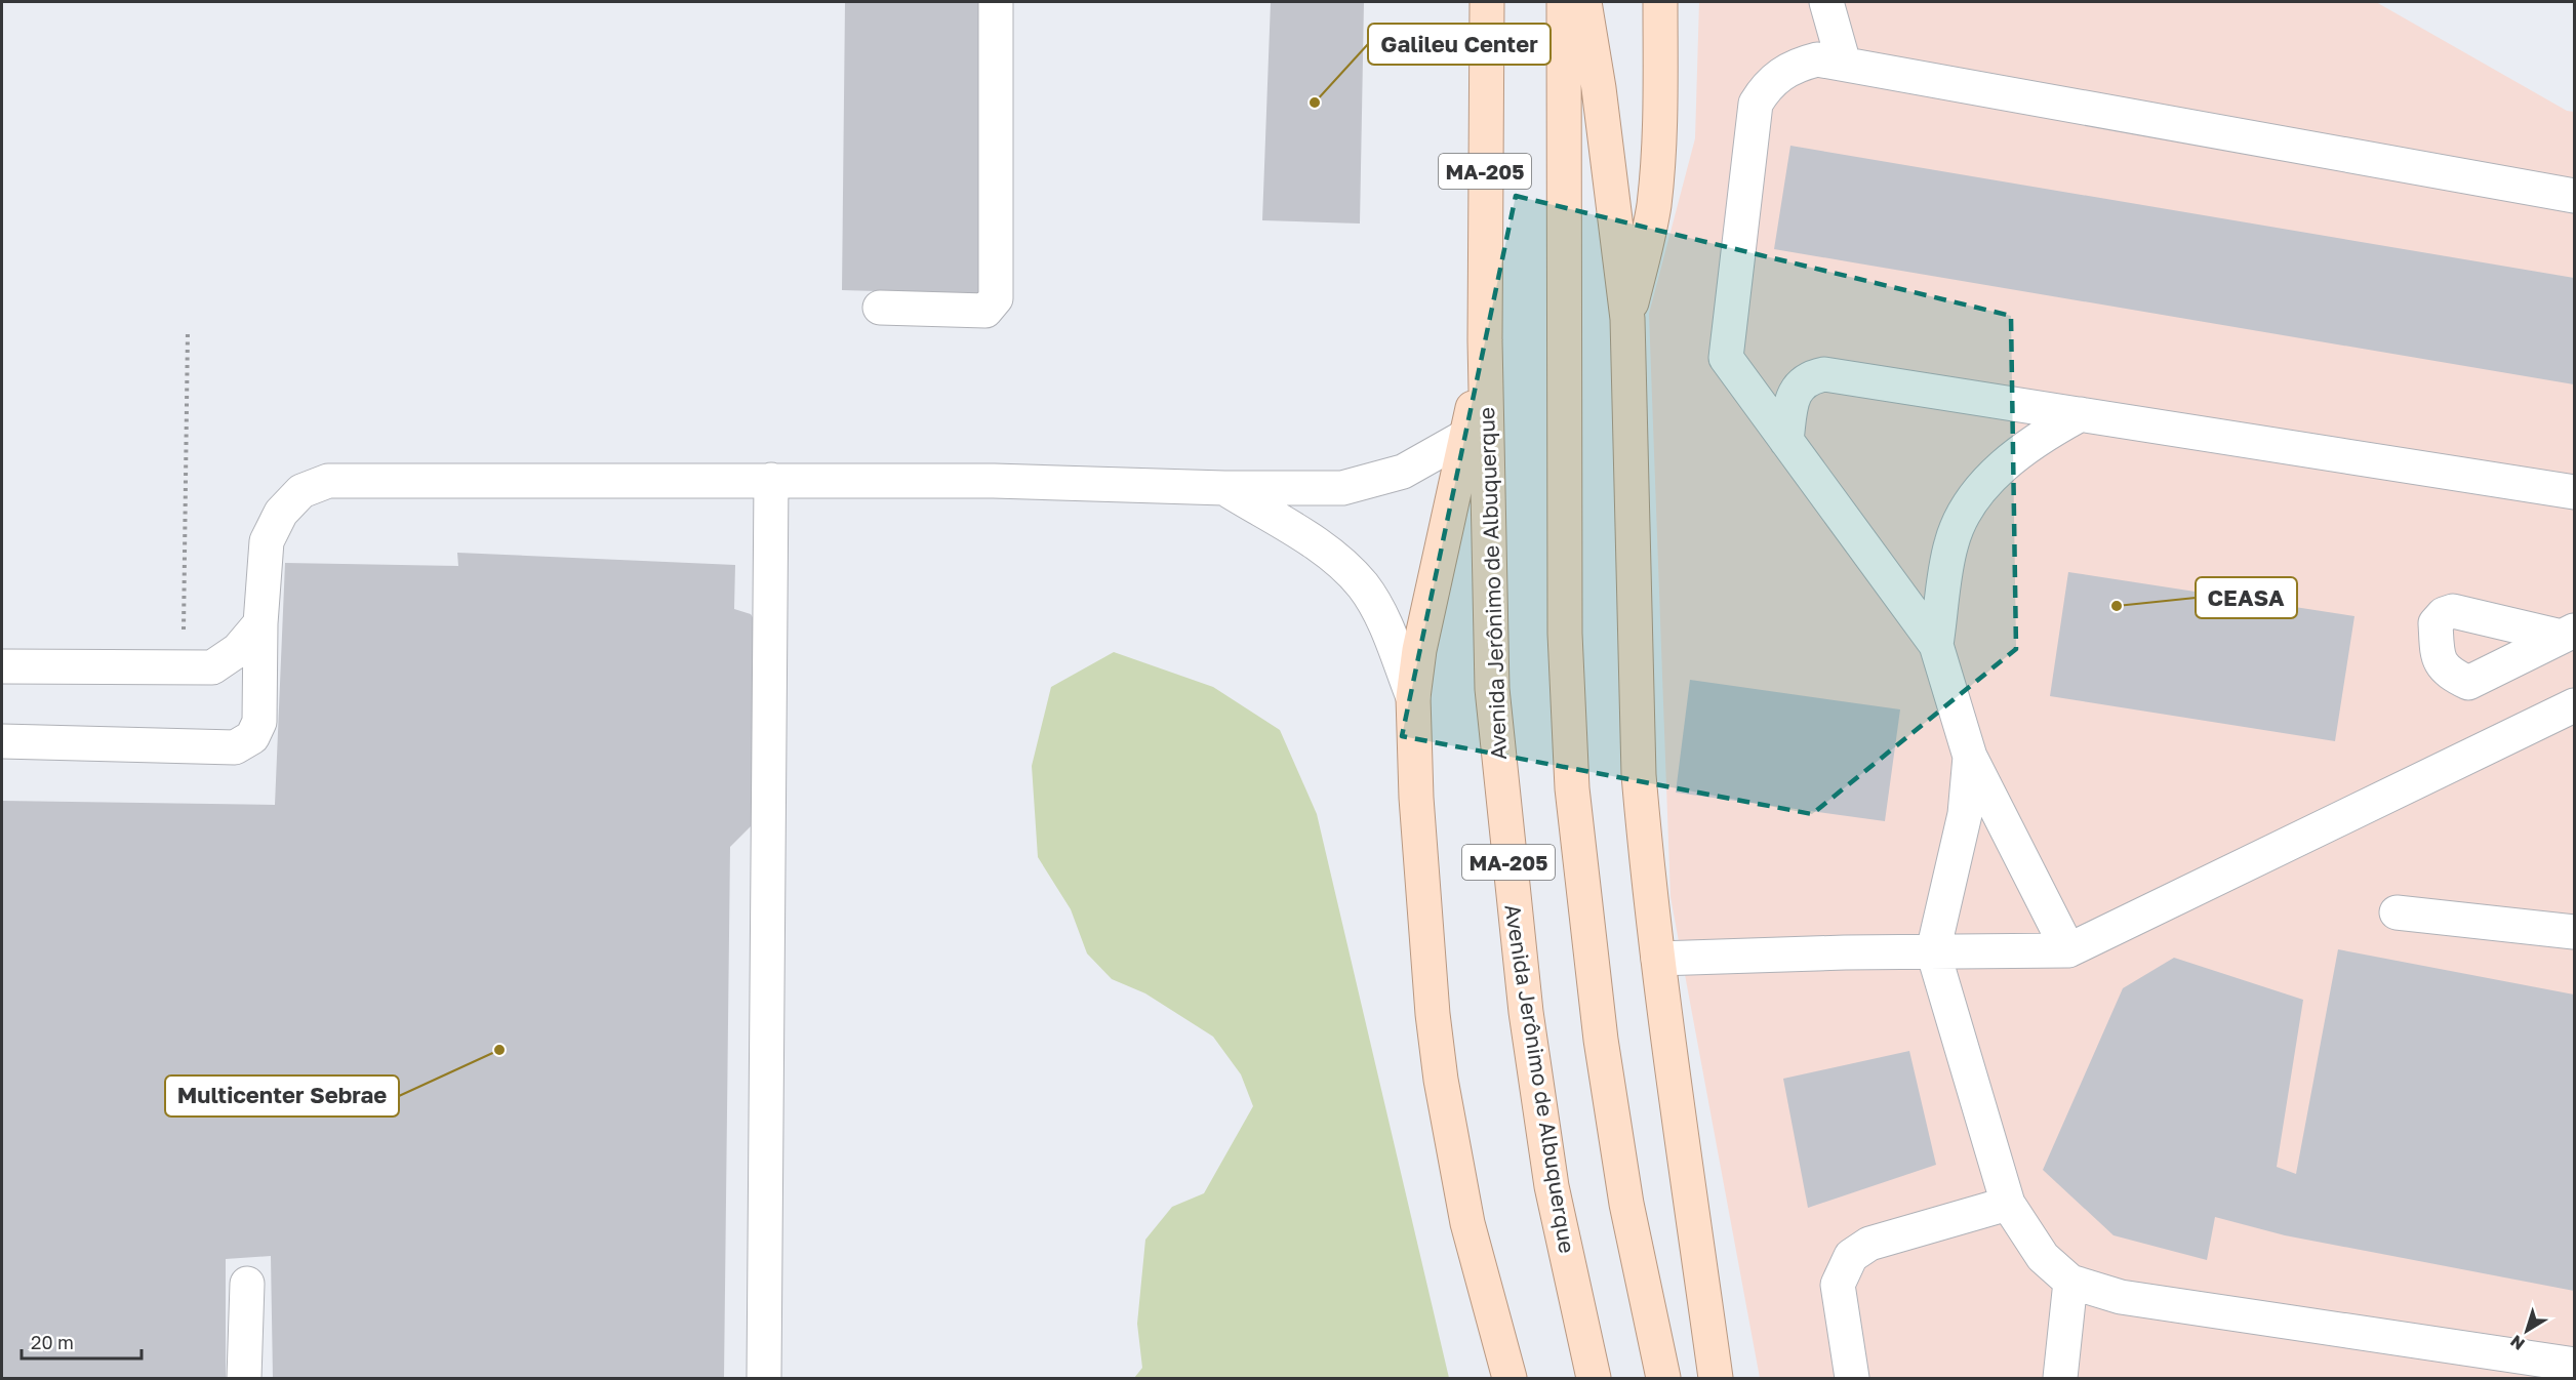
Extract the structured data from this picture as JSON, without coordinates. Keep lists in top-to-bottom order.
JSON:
{
  "streets": {
    "main road": ["MA-205", "Avenida Jerônimo de Albuquerque"]
  },
  "crossings": [
    ["MA-205", "Avenida Jerônimo de Albuquerque"]
  ],
  "places": ["Galileu Center", "CEASA", "Multicenter Sebrae"],
  "scale_bar": "20 m",
  "north": "bottom left"
}
